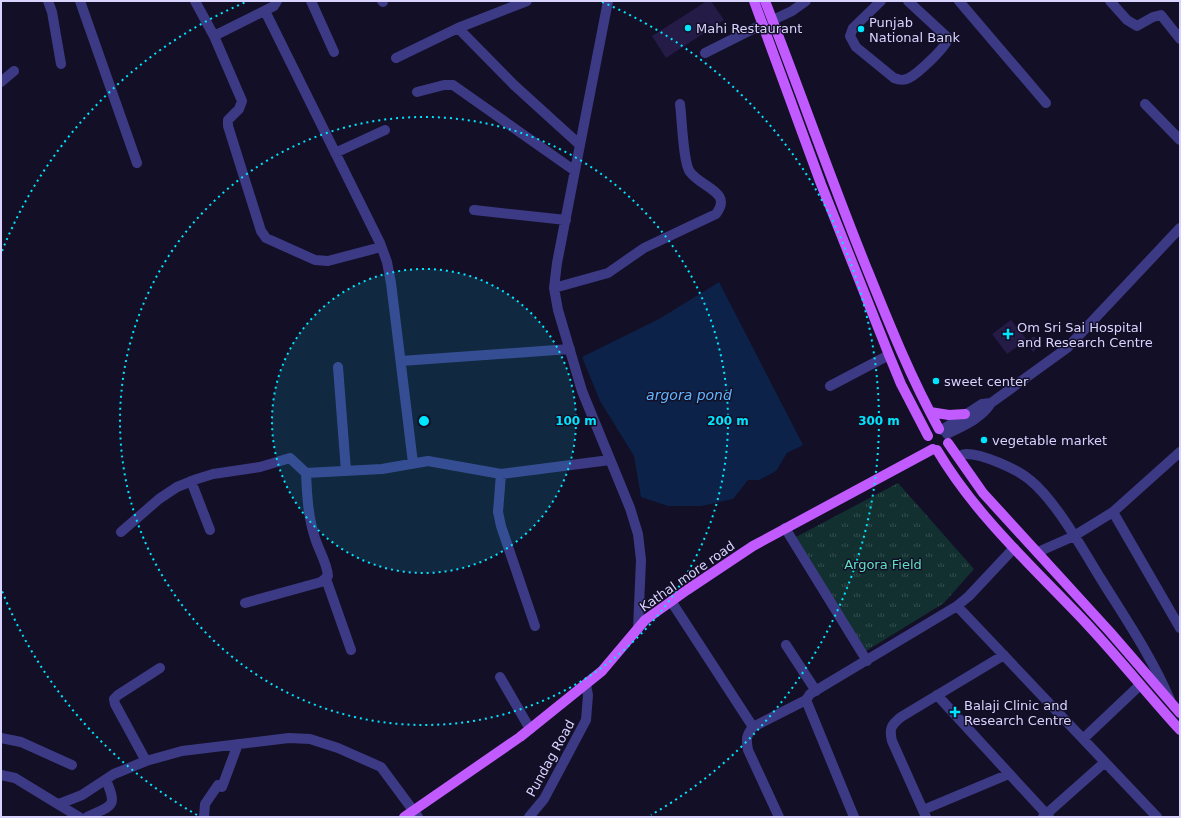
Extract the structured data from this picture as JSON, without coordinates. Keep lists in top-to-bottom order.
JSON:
{
  "streets": {
    "main road": ["Kathal more road"],
    "street": ["Pundag Road"]
  },
  "crossings": [
    ["Kathal more road", "Pundag Road"]
  ],
  "water": ["argora pond"],
  "parks": ["Argora Field"],
  "places": {
    "other": [
      "Mahi Restaurant",
      "Punjab National Bank",
      "sweet center",
      "vegetable market"
    ],
    "health": ["Om Sri Sai Hospital and Research Centre", "Balaji Clinic and Research Centre"]
  },
  "rings": ["100 m", "200 m", "300 m"]
}
